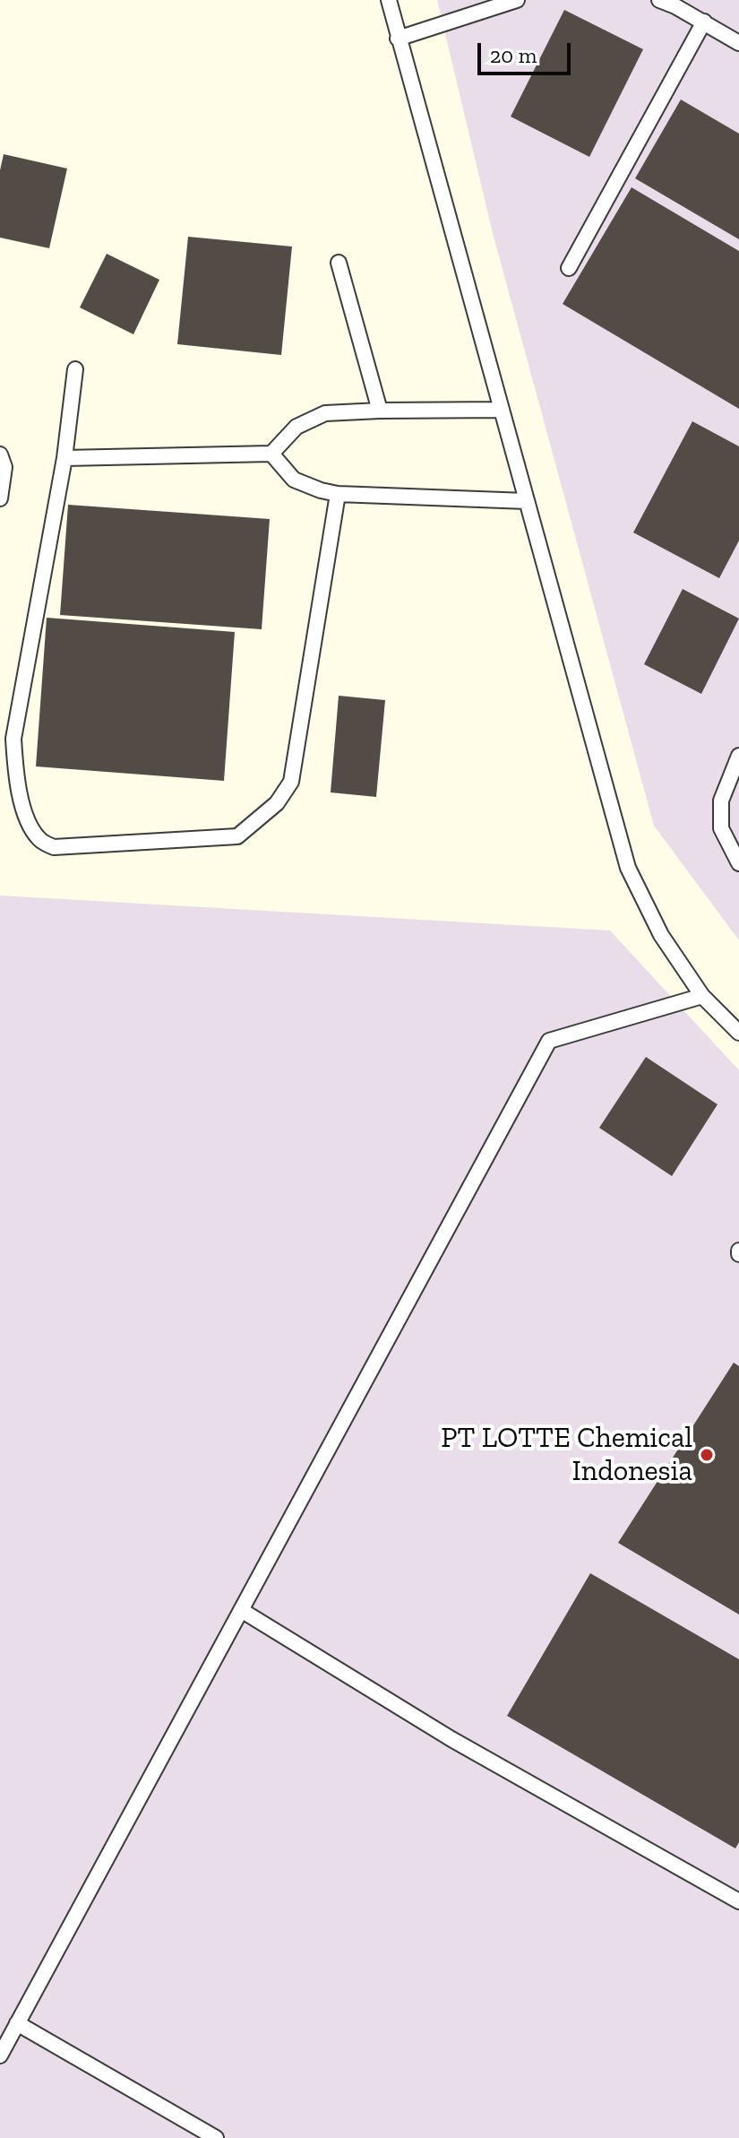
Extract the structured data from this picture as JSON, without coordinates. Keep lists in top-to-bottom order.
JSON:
{
  "places": ["PT LOTTE Chemical Indonesia"],
  "scale_bar": "20 m"
}
